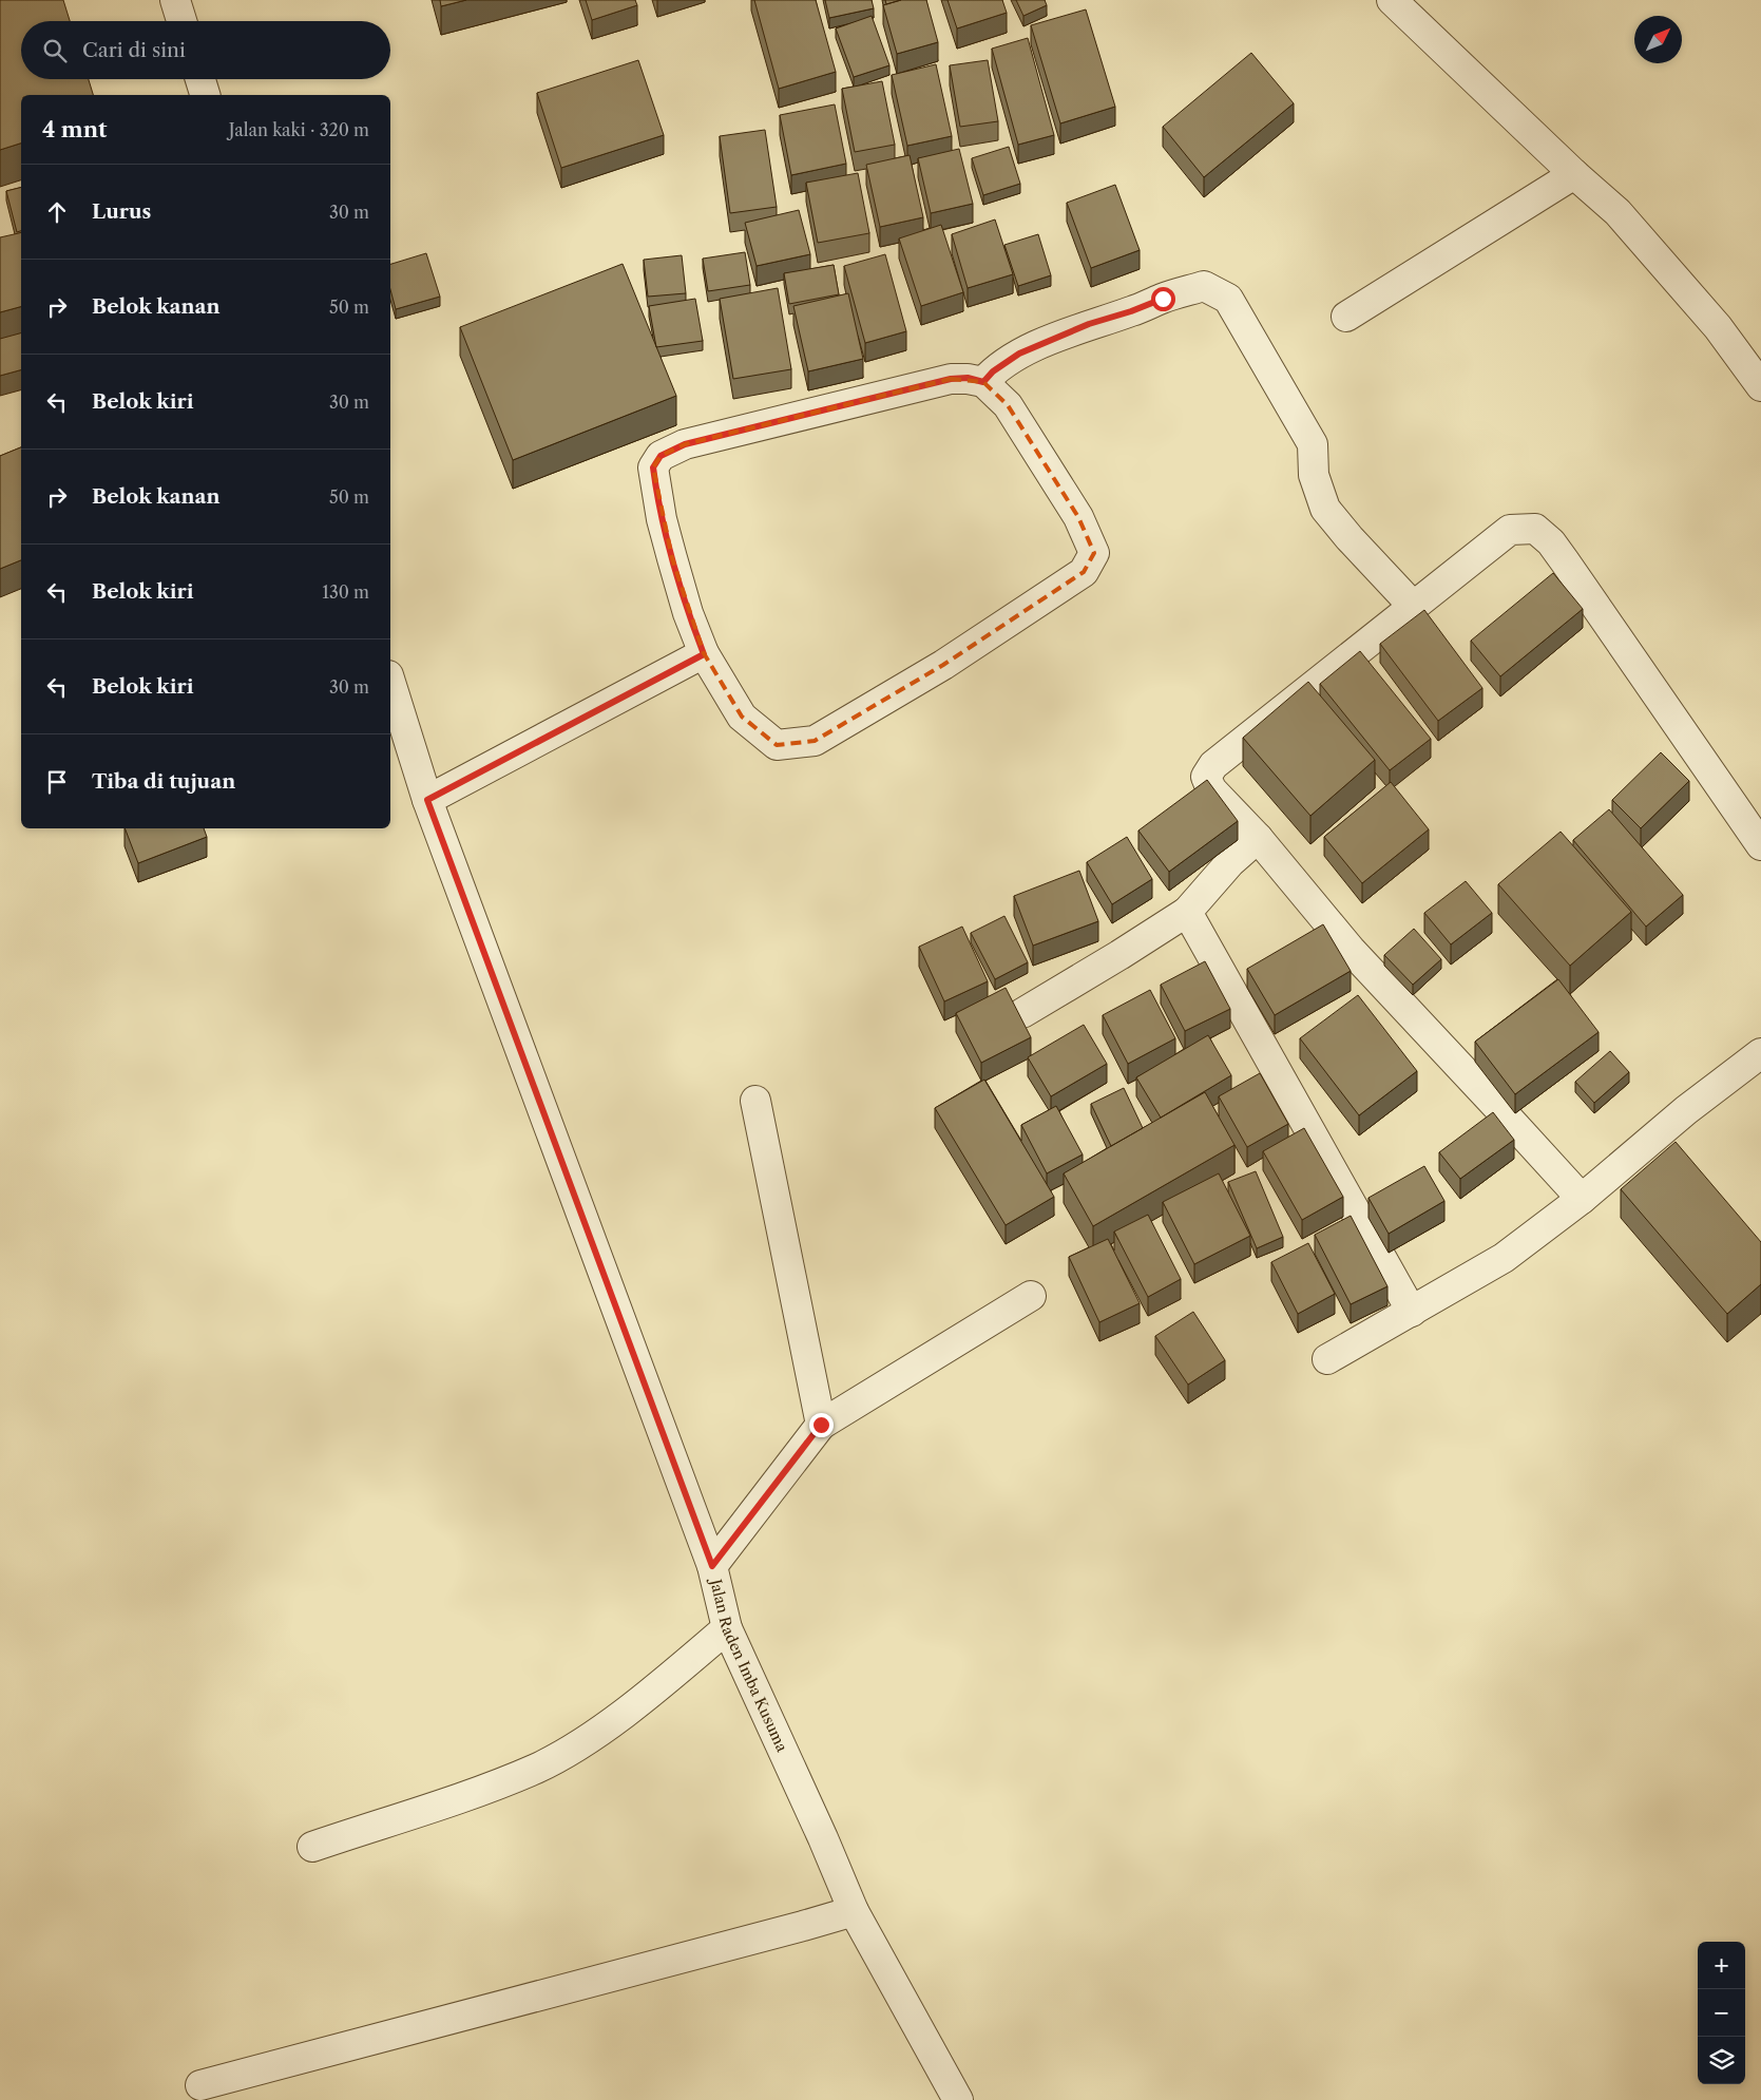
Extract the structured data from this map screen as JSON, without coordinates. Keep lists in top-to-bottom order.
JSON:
{
  "streets": {
    "street": ["Jalan Raden Imba Kusuma"]
  },
  "north": "top right",
  "page": {
    "search": "Cari di sini",
    "heading": ["4 mnt", "Jalan kaki · 320 m"],
    "list": [
      ["Lurus", "30 m"],
      ["Belok kanan", "50 m"],
      ["Belok kiri", "30 m"],
      ["Belok kanan", "50 m"],
      ["Belok kiri", "130 m"],
      ["Belok kiri", "30 m"],
      "Tiba di tujuan"
    ],
    "map_buttons": ["+", "−"]
  }
}
